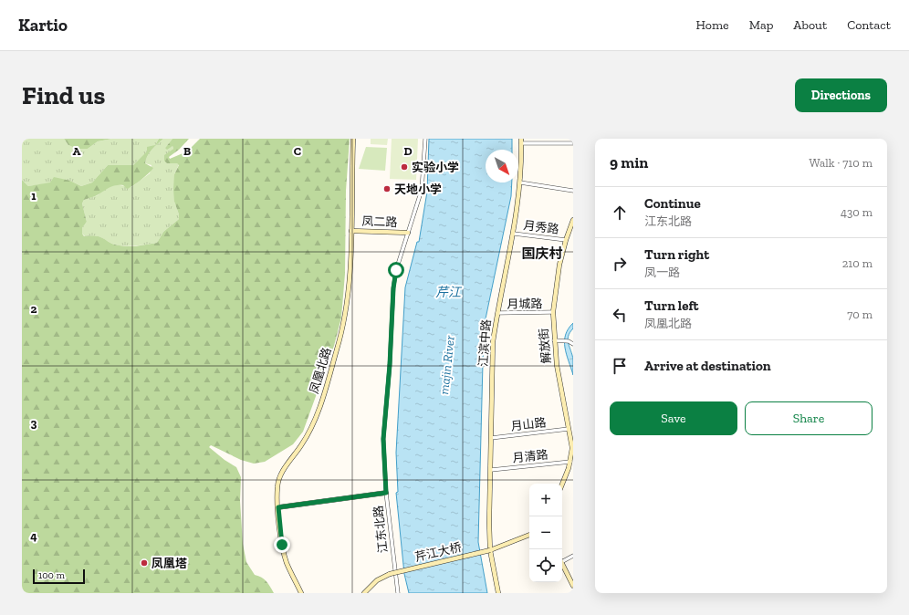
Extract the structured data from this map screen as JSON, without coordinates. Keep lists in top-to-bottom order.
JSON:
{
  "streets": {
    "street": [
      "凤二路",
      "月秀路",
      "月城路",
      "江滨中路",
      "解放街",
      "凤凰北路",
      "月山路",
      "月清路",
      "江东北路",
      "芹江大桥"
    ]
  },
  "crossings": [
    ["凤二路", "凤凰北路"],
    ["凤二路", "江东北路"],
    ["月秀路", "江滨中路"],
    ["月秀路", "解放街"],
    ["月城路", "江滨中路"],
    ["月城路", "解放街"],
    ["江滨中路", "月山路"],
    ["江滨中路", "月清路"],
    ["江滨中路", "芹江大桥"],
    ["解放街", "月山路"],
    ["解放街", "月清路"]
  ],
  "districts": ["国庆村"],
  "water": ["芹江", "majin River"],
  "places": ["实验小学", "天地小学", "凤凰塔"],
  "scale_bar": "100 m",
  "north": "bottom right",
  "page": {
    "header": "Kartio",
    "nav": [
      "Home",
      "Map",
      "About",
      "Contact"
    ],
    "buttons": [
      "Directions",
      ["Save", "Share"]
    ],
    "title": "Find us",
    "heading": ["9 min", "Walk · 710 m"],
    "list": [
      ["Continue", "江东北路", "430 m"],
      ["Turn right", "凤一路", "210 m"],
      ["Turn left", "凤凰北路", "70 m"],
      "Arrive at destination"
    ],
    "map_buttons": ["+", "−"],
    "scale": "100 m"
  },
  "grid": {
    "columns": [
      "A",
      "B",
      "C",
      "D"
    ],
    "rows": [
      "1",
      "2",
      "3",
      "4"
    ]
  }
}
